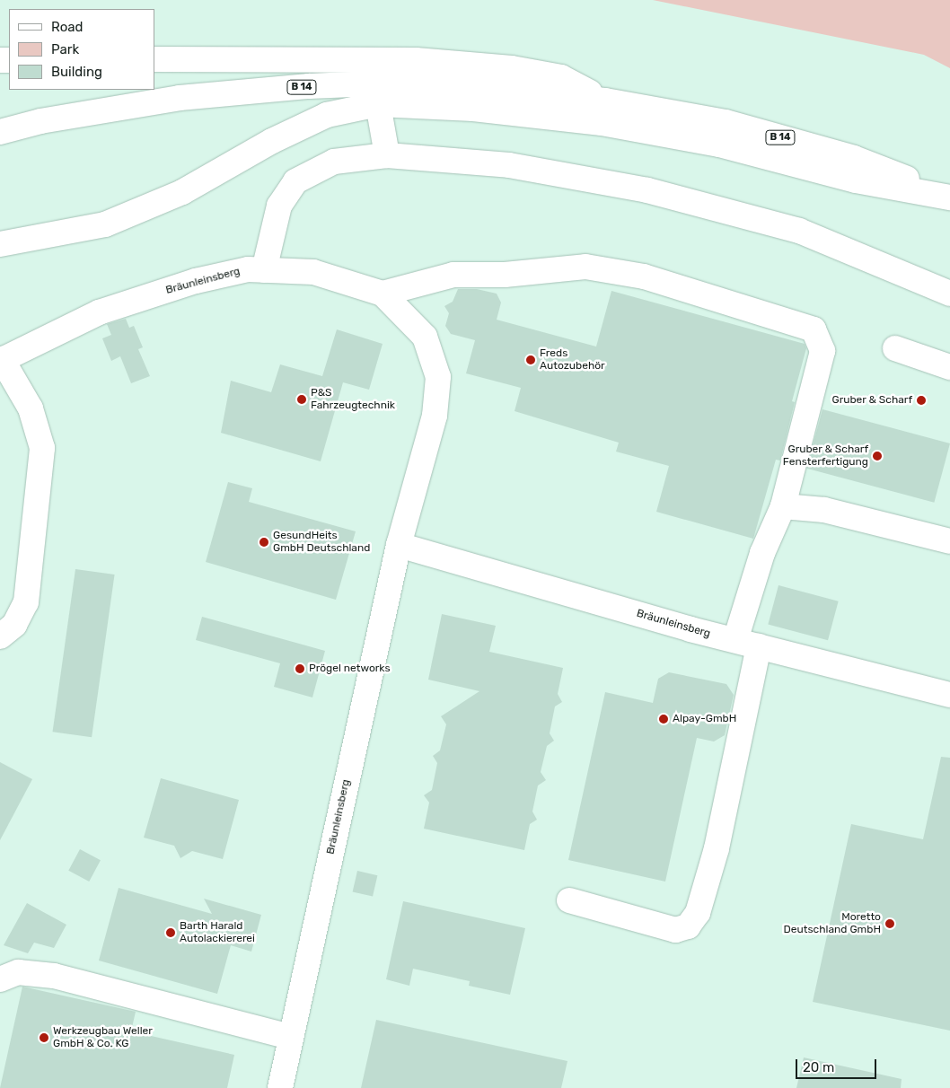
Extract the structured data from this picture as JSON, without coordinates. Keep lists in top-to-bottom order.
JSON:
{
  "streets": {
    "street": ["B 14", "Bräunleinsberg"]
  },
  "places": [
    "Freds Autozubehör",
    "P&S Fahrzeugtechnik",
    "Gruber & Scharf",
    "Gruber & Scharf Fensterfertigung",
    "GesundHeits GmbH Deutschland",
    "Prögel networks",
    "Alpay-GmbH",
    "Moretto Deutschland GmbH",
    "Barth Harald Autolackiererei",
    "Werkzeugbau Weller GmbH & Co. KG"
  ],
  "legend": ["Road", "Park", "Building"],
  "scale_bar": "20 m"
}
